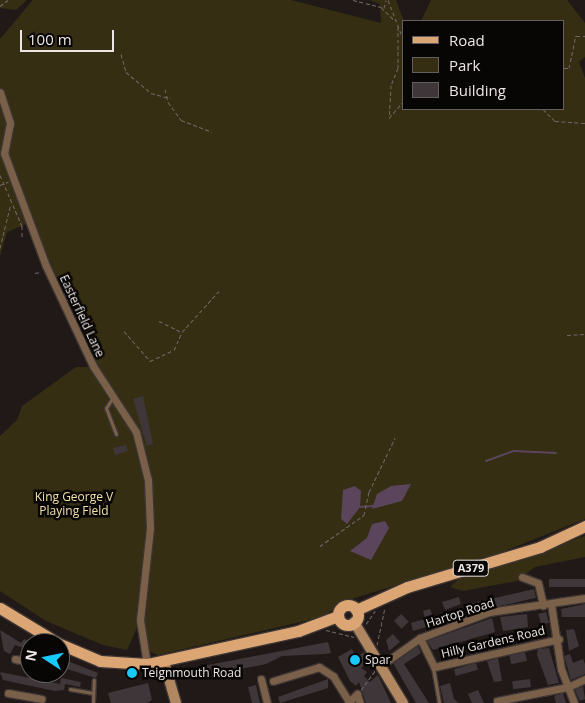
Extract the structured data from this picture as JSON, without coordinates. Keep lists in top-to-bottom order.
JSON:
{
  "streets": {
    "main road": ["A379"],
    "street": ["Easterfield Lane", "Hartop Road", "Hilly Gardens Road"]
  },
  "crossings": [
    ["Hartop Road", "Hilly Gardens Road"]
  ],
  "parks": ["King George V Playing Field"],
  "places": ["Spar", "Teignmouth Road"],
  "legend": ["Road", "Park", "Building"],
  "scale_bar": "100 m",
  "north": "left"
}
